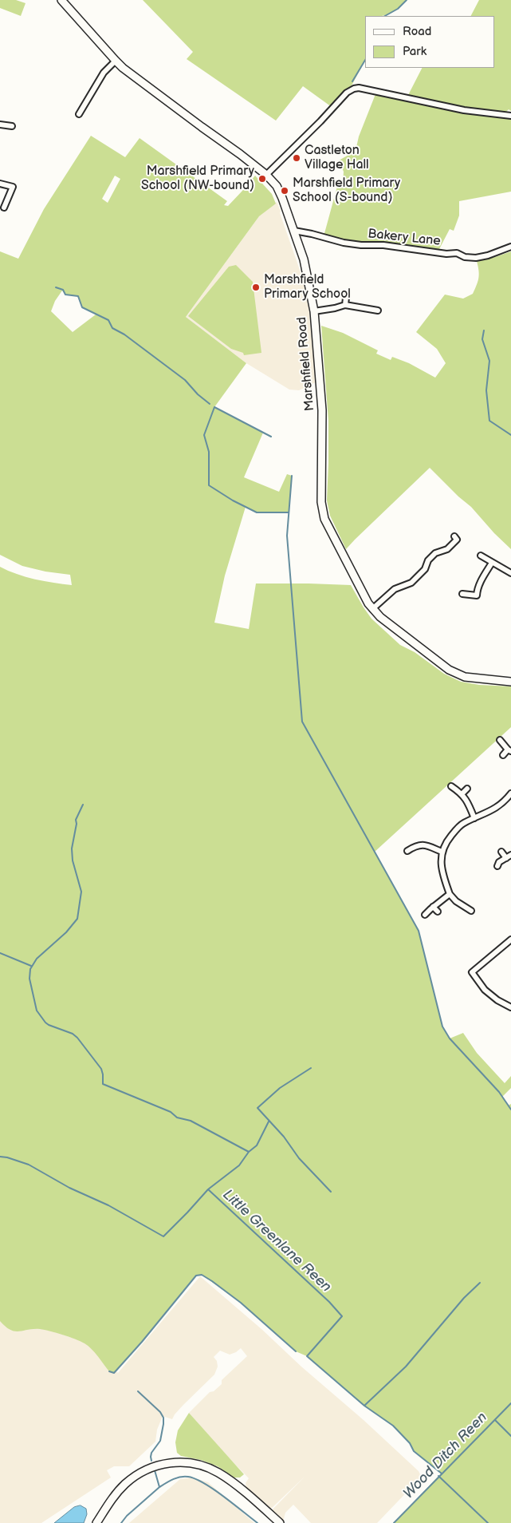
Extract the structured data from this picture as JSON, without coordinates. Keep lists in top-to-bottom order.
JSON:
{
  "streets": {
    "street": ["Bakery Lane", "Marshfield Road"]
  },
  "crossings": [
    ["Bakery Lane", "Marshfield Road"]
  ],
  "water": ["Little Greenlane Reen", "Wood Ditch Reen"],
  "places": [
    "Castleton Village Hall",
    "Marshfield Primary School (NW-bound)",
    "Marshfield Primary School (S-bound)",
    "Marshfield Primary School"
  ],
  "legend": ["Road", "Park"]
}
